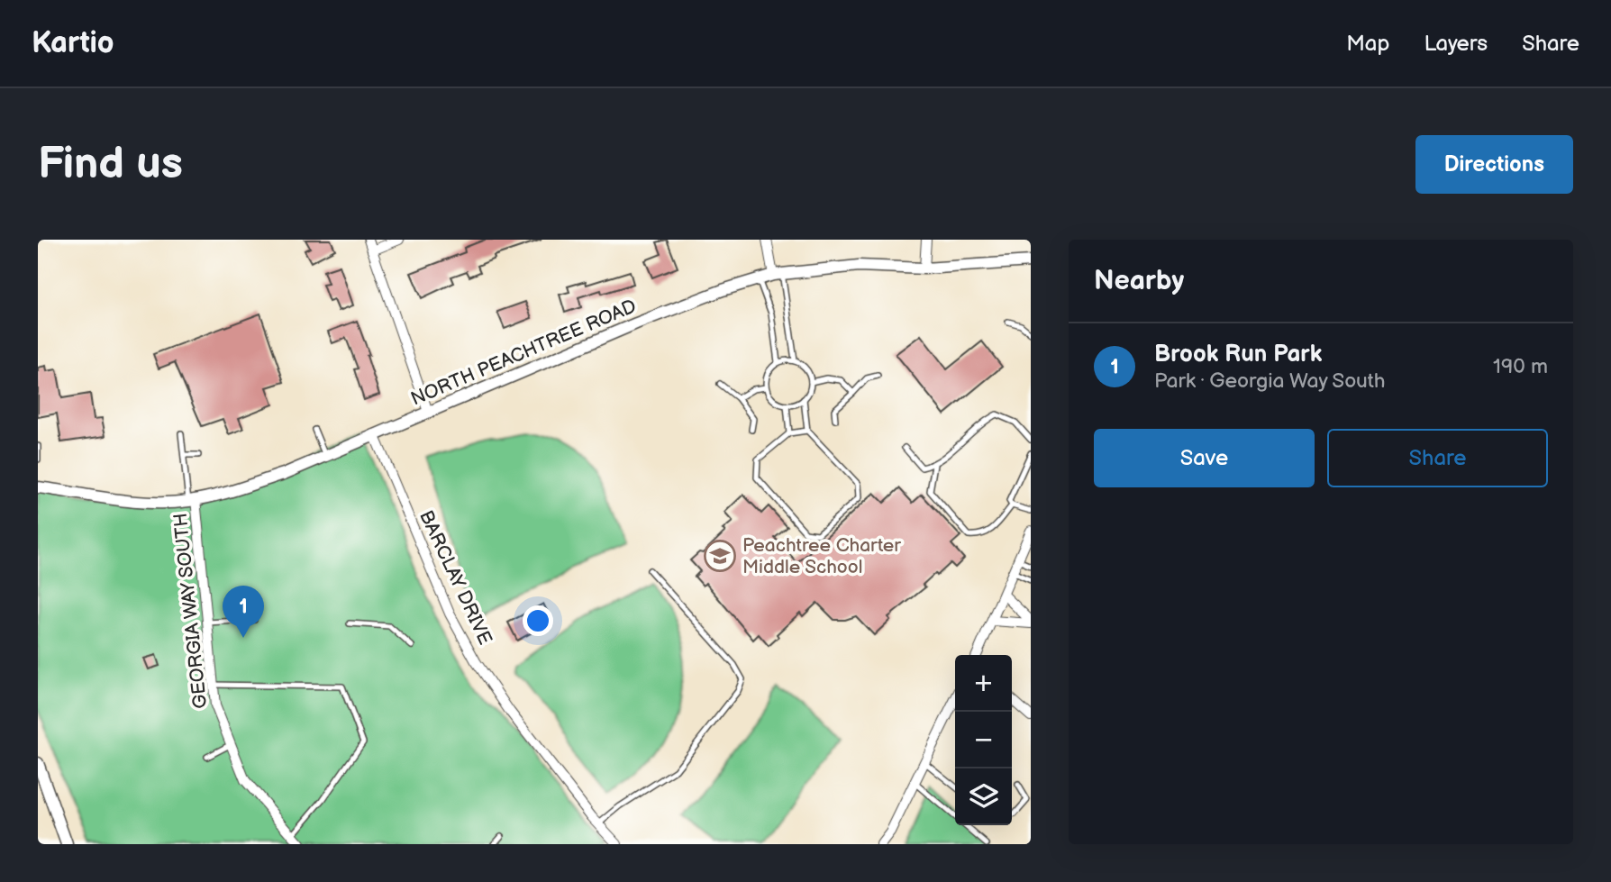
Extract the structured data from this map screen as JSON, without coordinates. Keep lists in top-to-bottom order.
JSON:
{
  "streets": {
    "street": ["NORTH PEACHTREE ROAD", "BARCLAY DRIVE", "GEORGIA WAY SOUTH"]
  },
  "crossings": [
    ["NORTH PEACHTREE ROAD", "BARCLAY DRIVE"],
    ["NORTH PEACHTREE ROAD", "GEORGIA WAY SOUTH"]
  ],
  "places": {
    "school or university": ["Peachtree Charter Middle School"]
  },
  "page": {
    "header": "Kartio",
    "nav": ["Map", "Layers", "Share"],
    "buttons": [
      "Directions",
      ["Save", "Share"]
    ],
    "title": "Find us",
    "heading": "Nearby",
    "list": [
      {
        "mark": "1",
        "name": "Brook Run Park",
        "note": "Park · Georgia Way South",
        "value": "190 m"
      }
    ],
    "pins": "1",
    "map_buttons": ["+", "−"]
  }
}
